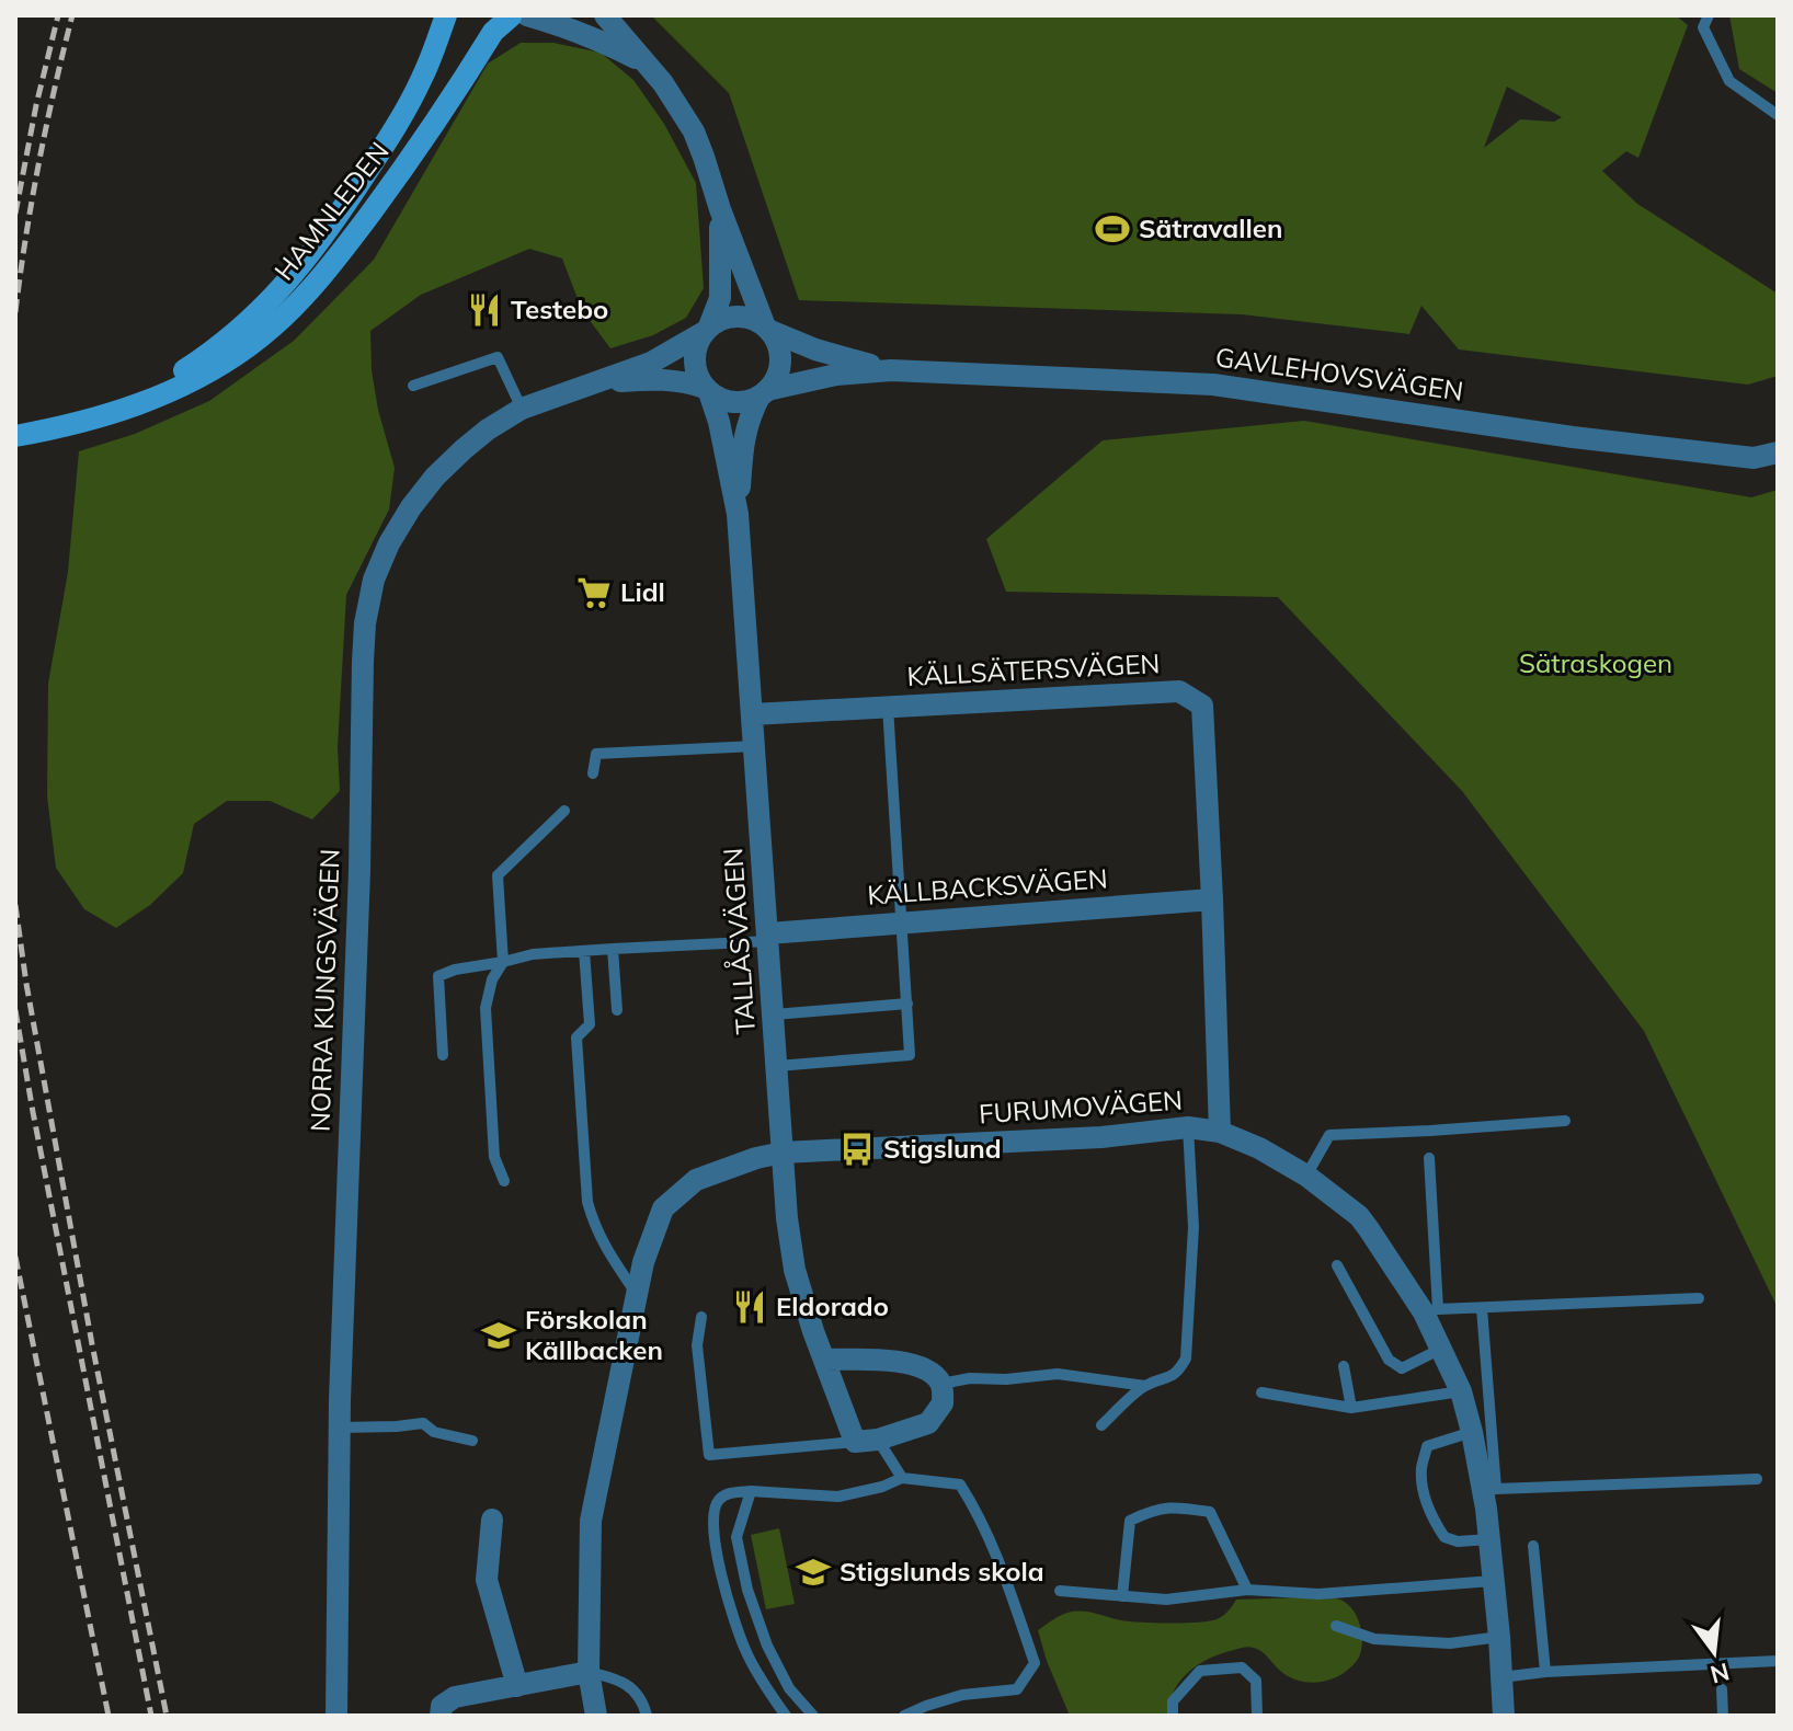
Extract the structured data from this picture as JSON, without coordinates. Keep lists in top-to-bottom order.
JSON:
{
  "streets": {
    "main road": ["HAMNLEDEN"],
    "street": [
      "GAVLEHOVSVÄGEN",
      "KÄLLSÄTERSVÄGEN",
      "KÄLLBACKSVÄGEN",
      "TALLÅSVÄGEN",
      "NORRA KUNGSVÄGEN",
      "FURUMOVÄGEN"
    ]
  },
  "crossings": [
    ["HAMNLEDEN", "TALLÅSVÄGEN"],
    ["GAVLEHOVSVÄGEN", "TALLÅSVÄGEN"],
    ["GAVLEHOVSVÄGEN", "NORRA KUNGSVÄGEN"],
    ["KÄLLSÄTERSVÄGEN", "KÄLLBACKSVÄGEN"],
    ["KÄLLSÄTERSVÄGEN", "TALLÅSVÄGEN"],
    ["KÄLLSÄTERSVÄGEN", "FURUMOVÄGEN"],
    ["KÄLLBACKSVÄGEN", "TALLÅSVÄGEN"],
    ["TALLÅSVÄGEN", "NORRA KUNGSVÄGEN"],
    ["TALLÅSVÄGEN", "FURUMOVÄGEN"]
  ],
  "parks": ["Sätraskogen"],
  "places": {
    "sports": ["Sätravallen"],
    "restaurant": ["Testebo", "Eldorado"],
    "supermarket": ["Lidl"],
    "bus stop": ["Stigslund"],
    "school or university": ["Förskolan Källbacken", "Stigslunds skola"]
  },
  "north": "bottom"
}
